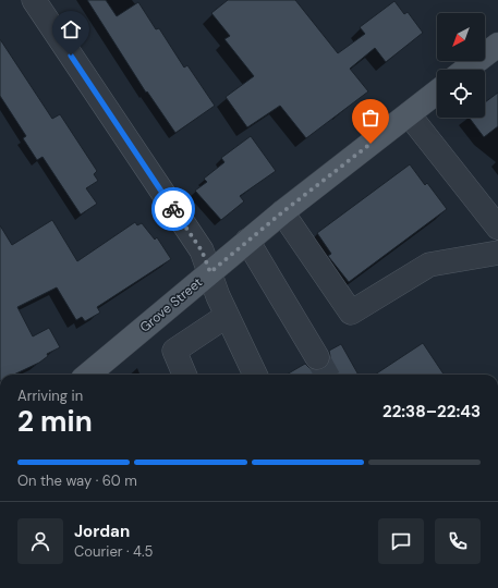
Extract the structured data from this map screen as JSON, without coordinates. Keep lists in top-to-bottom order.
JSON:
{
  "streets": {
    "main road": ["Grove Street"]
  },
  "north": "bottom left",
  "page": {
    "heading": ["2 min", "Arriving in", "22:38–22:43"],
    "panel": ["Jordan", "Courier · 4.5"],
    "bar": "On the way · 60 m"
  }
}
